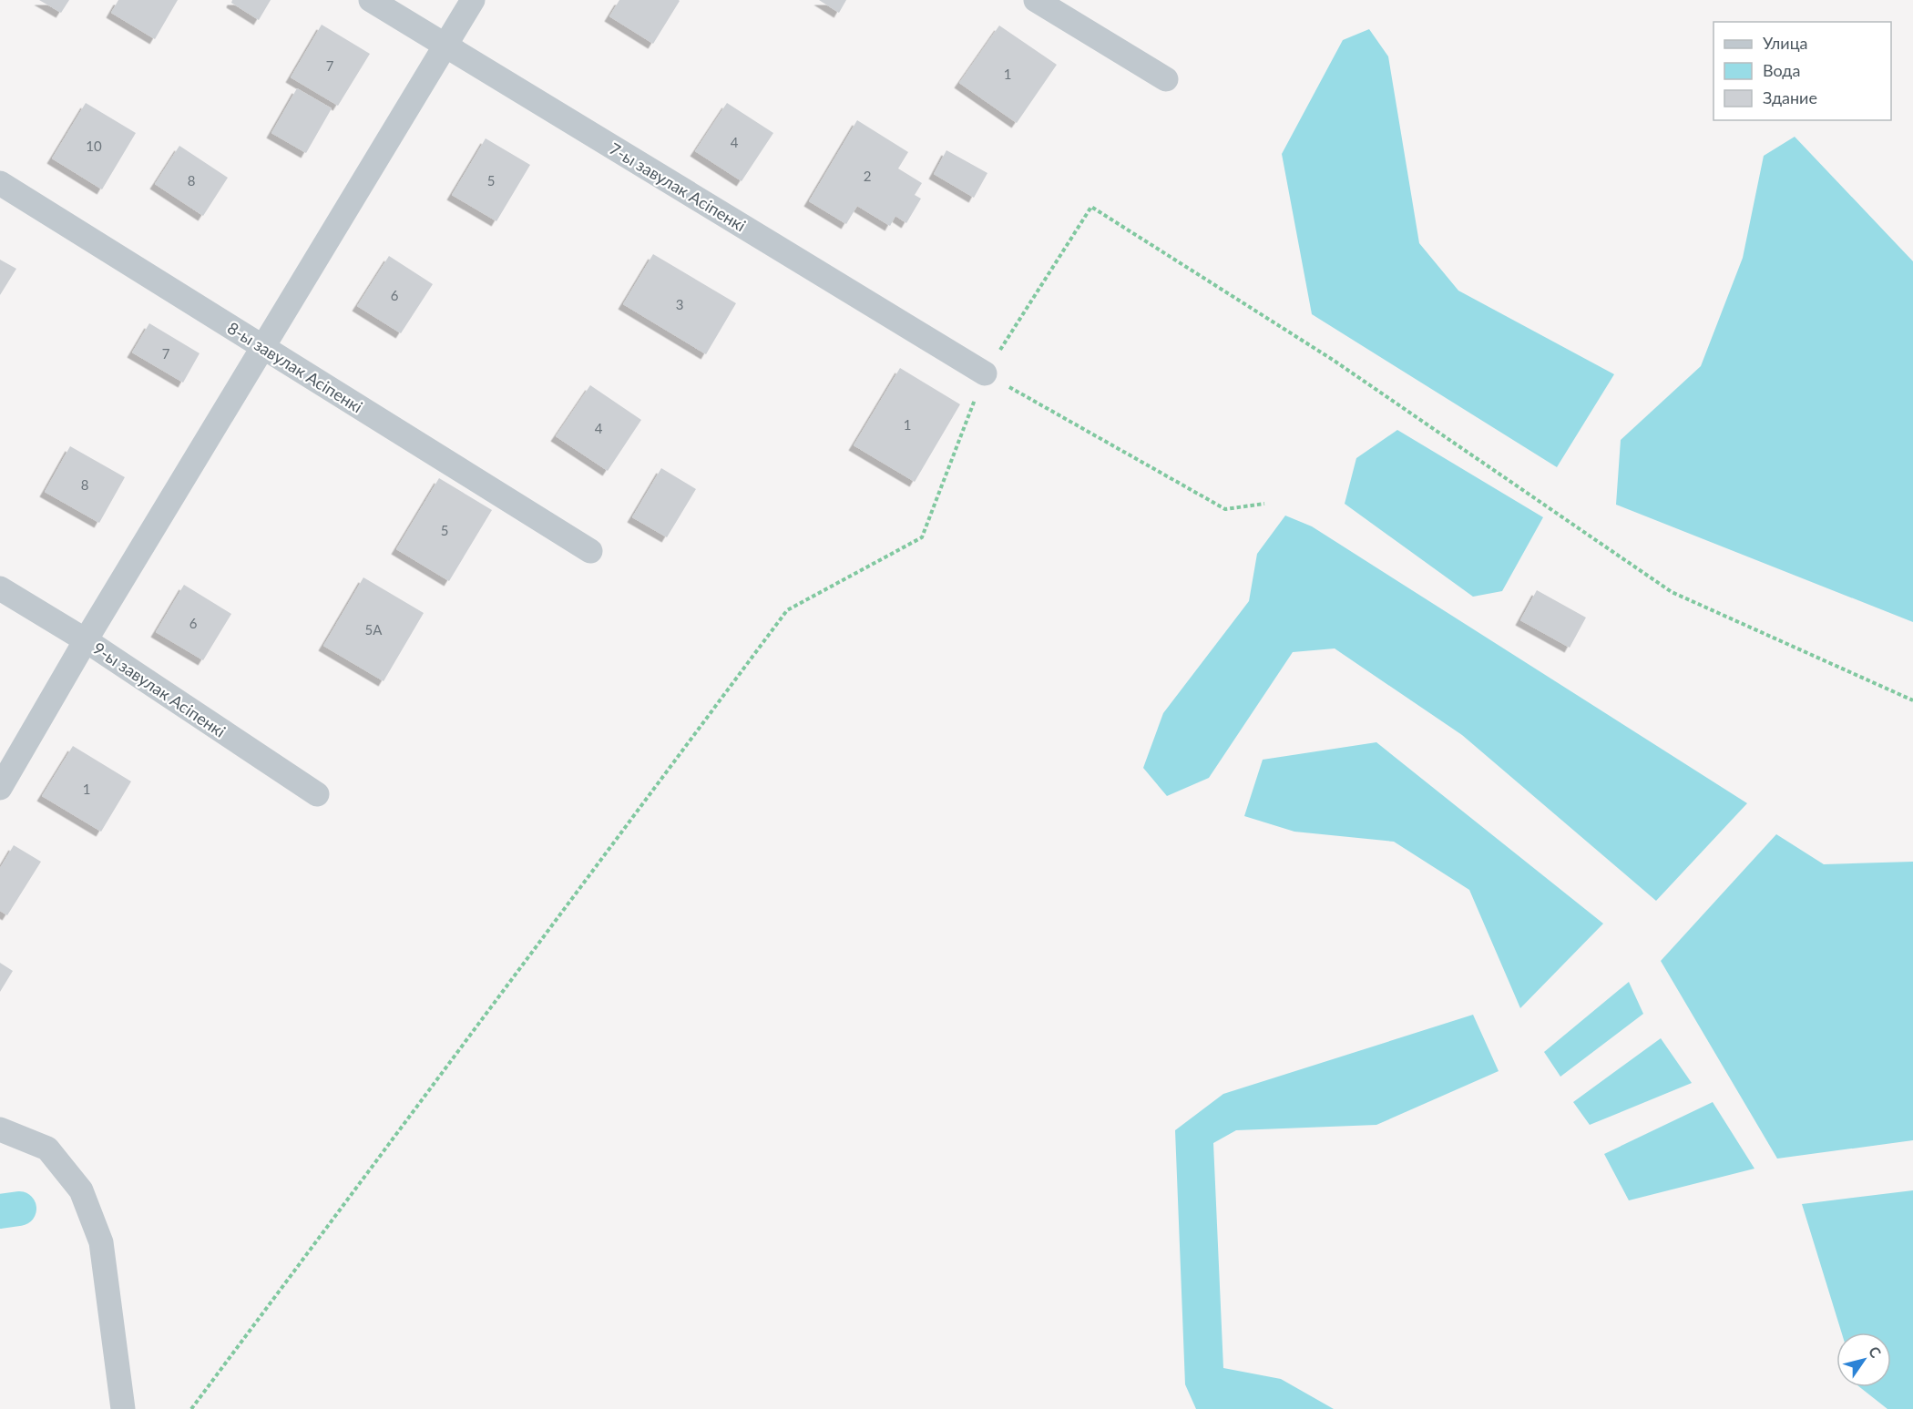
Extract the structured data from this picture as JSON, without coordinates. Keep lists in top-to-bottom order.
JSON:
{
  "streets": {
    "street": ["7-ы завулак Асіпенкі", "8-ы завулак Асіпенкі", "9-ы завулак Асіпенкі"]
  },
  "house_numbers": [
    "7",
    "1",
    "4",
    "10",
    "2",
    "8",
    "5",
    "6",
    "3",
    "7",
    "1",
    "4",
    "8",
    "5",
    "6",
    "5А",
    "1"
  ],
  "legend": ["Улица", "Вода", "Здание"],
  "north": "top right"
}
